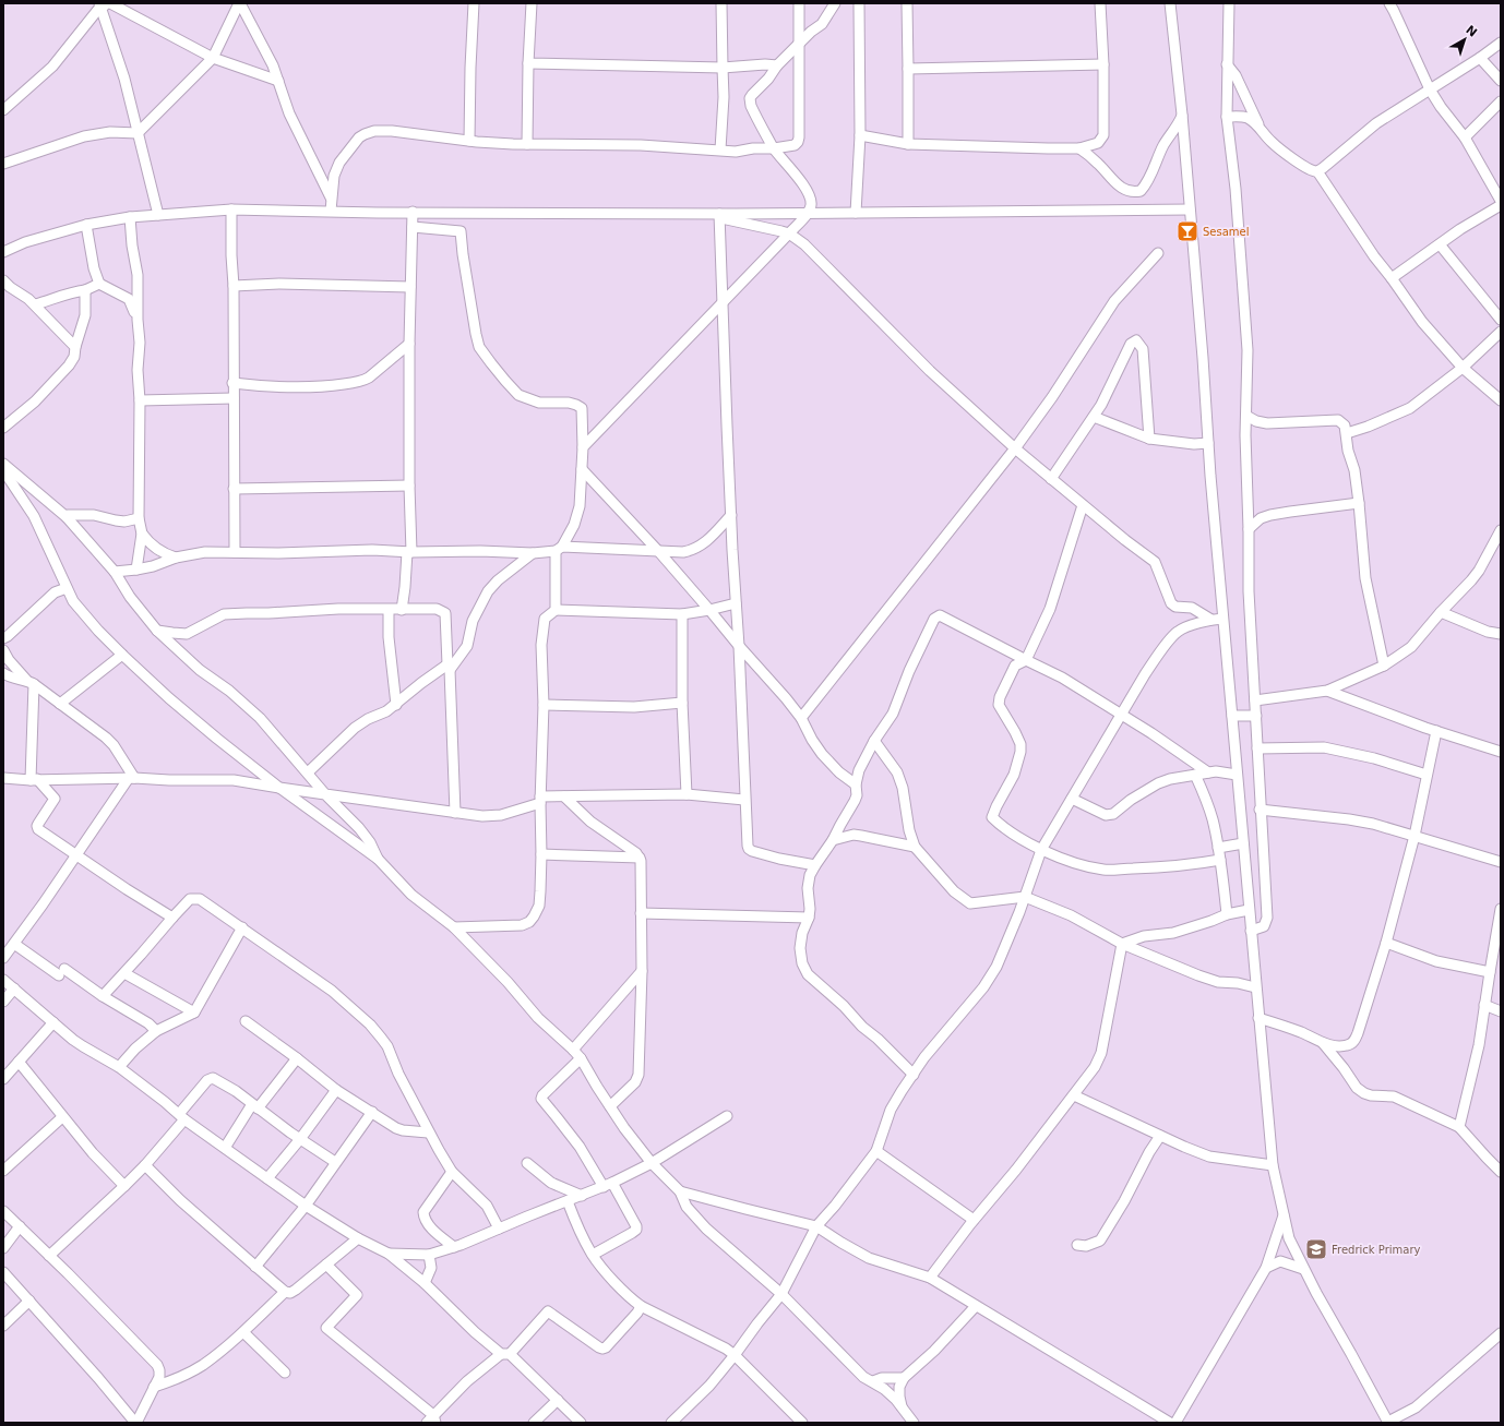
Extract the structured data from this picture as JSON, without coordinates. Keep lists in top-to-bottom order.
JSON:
{
  "places": {
    "bar": ["Sesamel"],
    "school or university": ["Fredrick Primary"]
  },
  "north": "top right"
}
